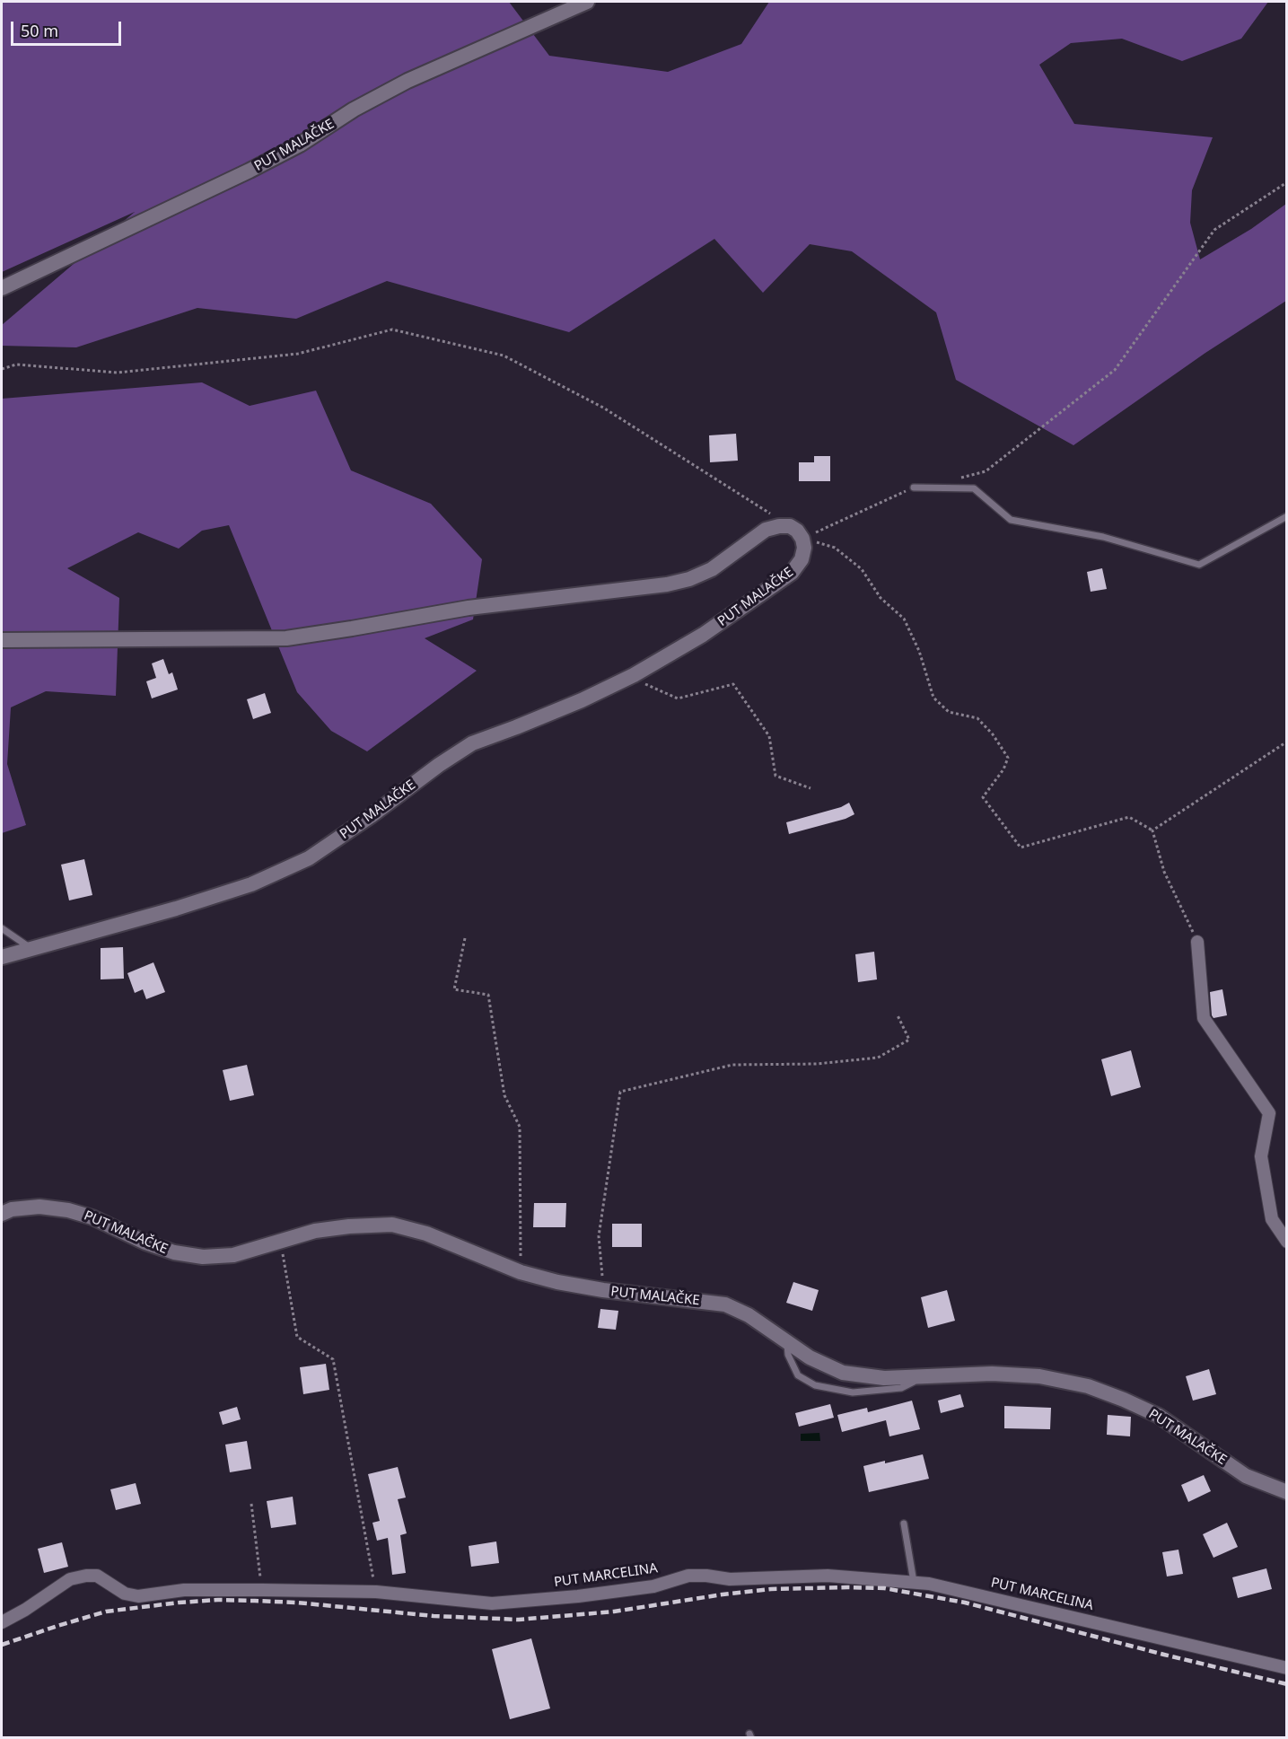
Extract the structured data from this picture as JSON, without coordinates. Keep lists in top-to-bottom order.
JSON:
{
  "streets": {
    "main road": ["PUT MALAČKE"],
    "street": ["PUT MARCELINA"]
  },
  "scale_bar": "50 m"
}
